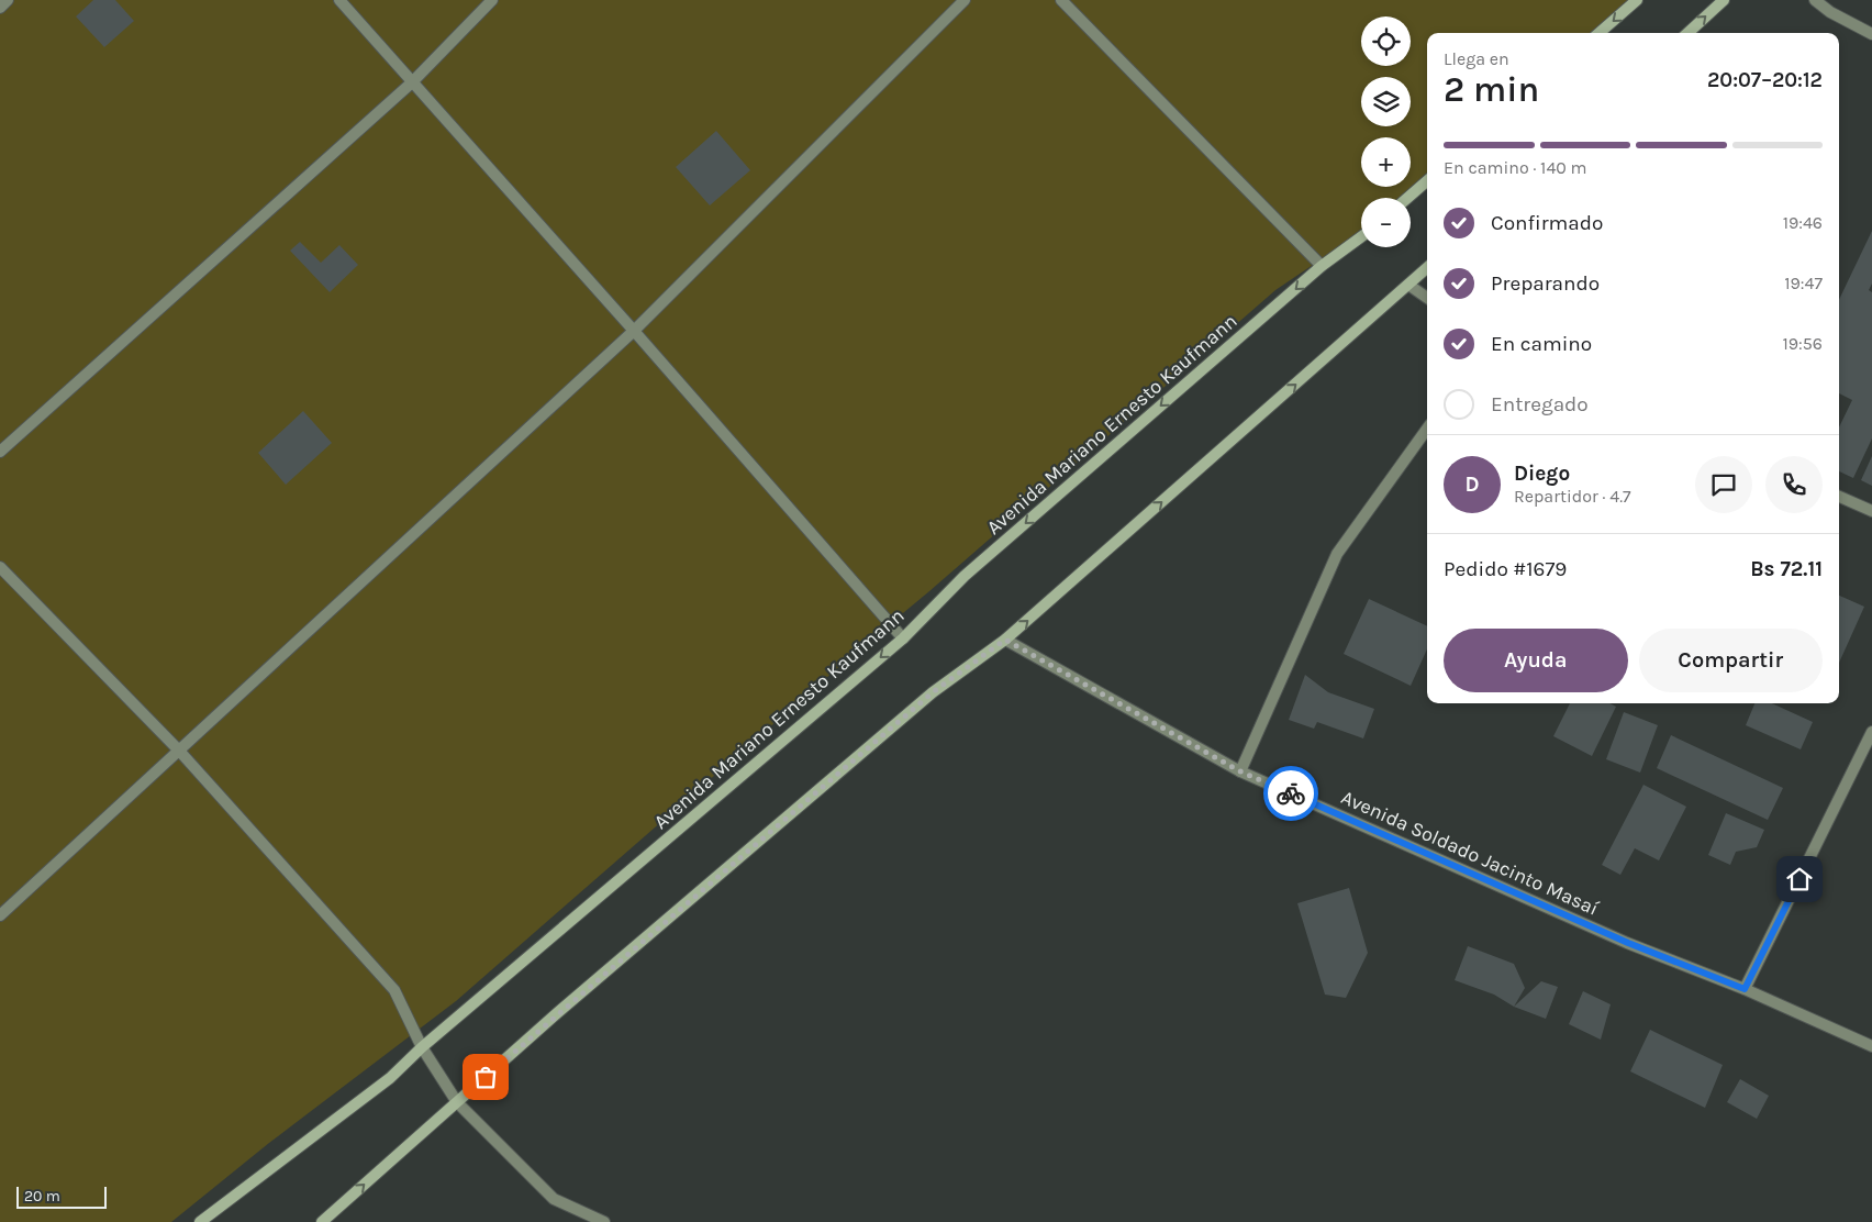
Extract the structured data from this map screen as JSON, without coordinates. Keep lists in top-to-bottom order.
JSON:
{
  "streets": {
    "main road": ["Avenida Mariano Ernesto Kaufmann"],
    "street": ["Avenida Soldado Jacinto Masaí"]
  },
  "scale_bar": "20 m",
  "page": {
    "map_buttons": ["+", "−"],
    "heading": ["2 min", "Llega en", "20:07–20:12"],
    "panel": [
      "Diego",
      "Repartidor · 4.7",
      "Pedido #1679",
      "Bs 72.11"
    ],
    "bar": "En camino · 140 m",
    "list": [
      ["Confirmado", "19:46"],
      ["Preparando", "19:47"],
      ["En camino", "19:56"],
      "Entregado"
    ],
    "round": "D",
    "buttons": ["Ayuda", "Compartir"],
    "scale": "20 m"
  }
}
